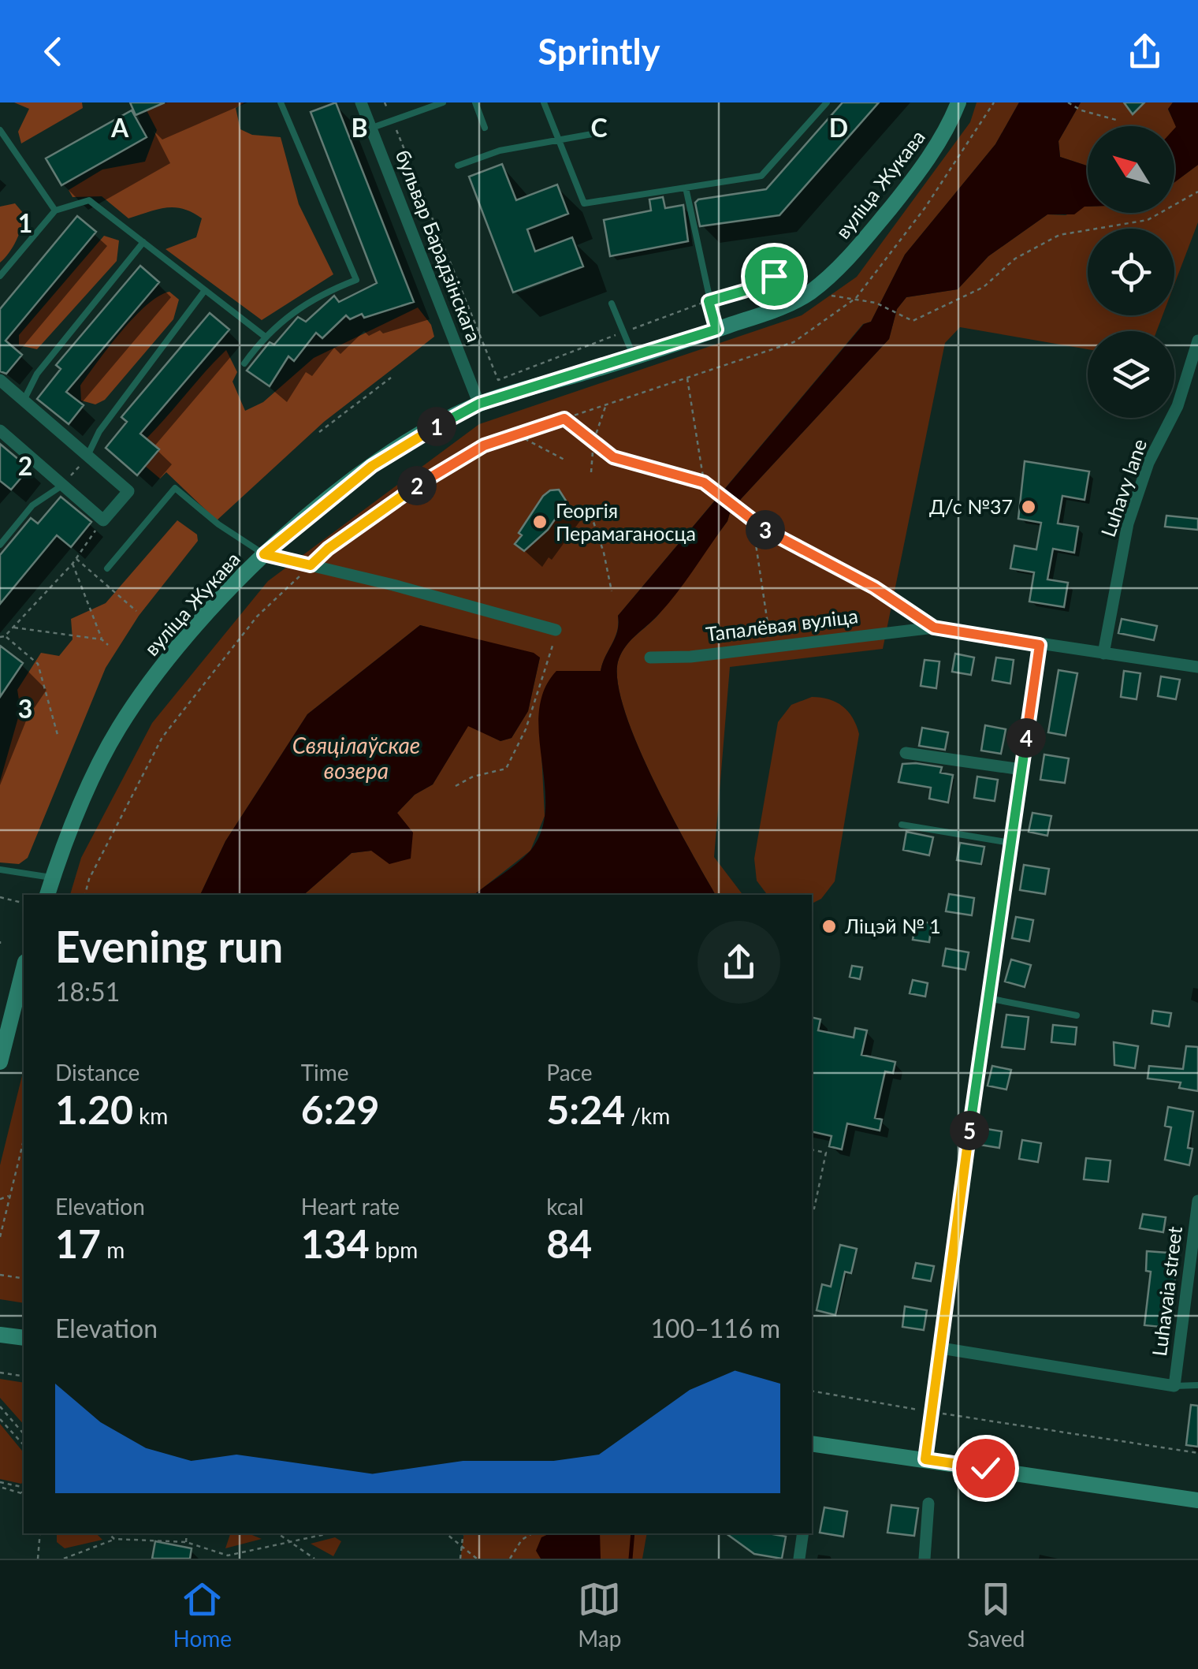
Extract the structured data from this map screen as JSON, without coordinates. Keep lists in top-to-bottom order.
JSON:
{
  "streets": {
    "street": [
      "вуліца Жукава",
      "бульвар Барадзінскага",
      "Luhavy lane",
      "Тапалёвая вуліца",
      "Luhavaia street"
    ]
  },
  "crossings": [
    ["вуліца Жукава", "бульвар Барадзінскага"],
    ["Luhavy lane", "Тапалёвая вуліца"]
  ],
  "water": ["Свяцілаўскае возера"],
  "places": ["Д/с №37", "Георгія Перамаганосца", "Ліцэй № 1"],
  "north": "top left",
  "page": {
    "header": "Sprintly",
    "pins": [
      "1",
      "2",
      "3",
      "4",
      "5"
    ],
    "heading": ["Evening run", "18:51"],
    "stats": [
      ["Distance", "1.20 km"],
      ["Time", "6:29"],
      ["Pace", "5:24 /km"],
      ["Elevation", "17 m"],
      ["Heart rate", "134 bpm"],
      ["kcal", "84"]
    ],
    "chart": ["Elevation", "100–116 m"],
    "tabs": ["Home", "Map", "Saved"]
  },
  "grid": {
    "columns": [
      "A",
      "B",
      "C",
      "D"
    ],
    "rows": ["1", "2", "3"]
  }
}
